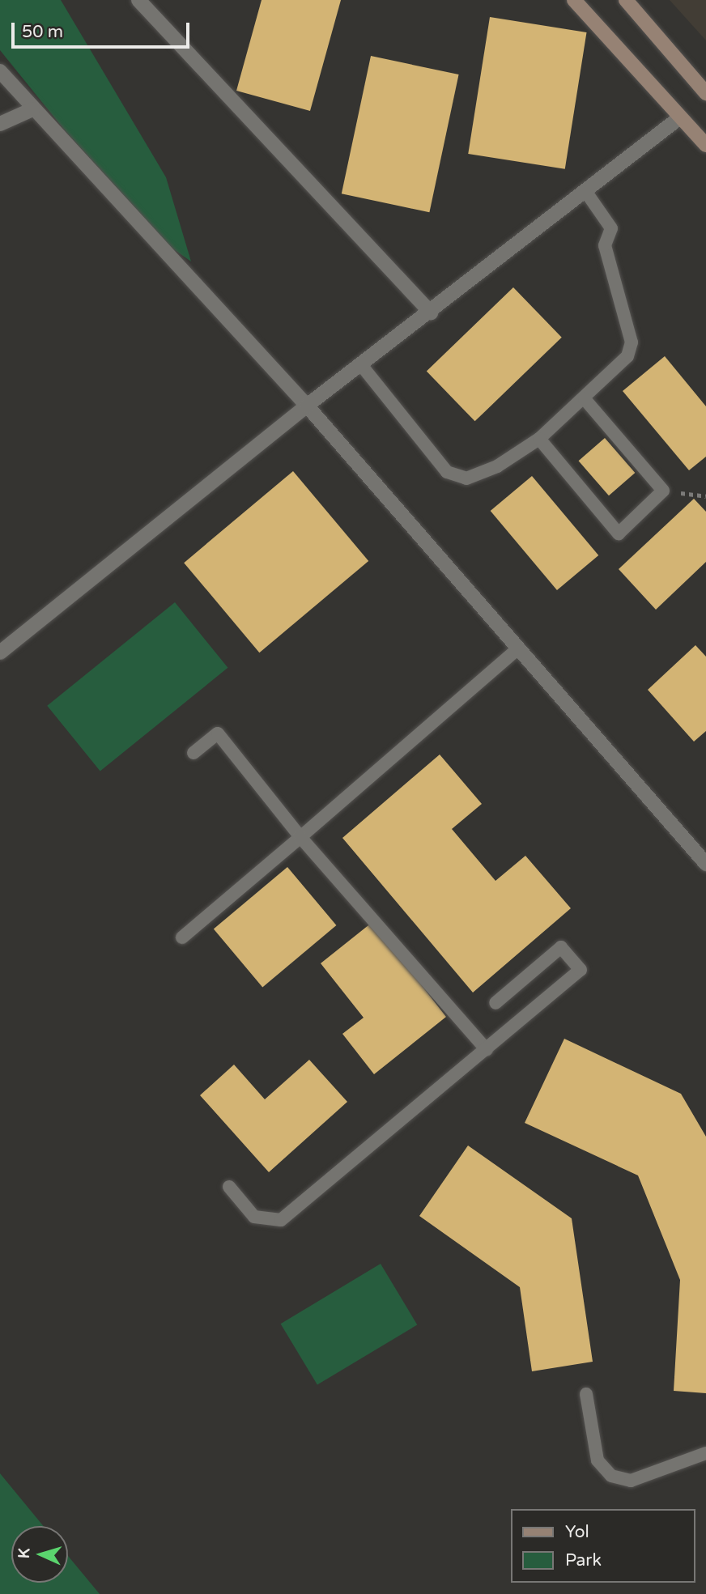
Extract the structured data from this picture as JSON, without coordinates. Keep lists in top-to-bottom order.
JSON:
{
  "legend": ["Yol", "Park"],
  "scale_bar": "50 m",
  "north": "left"
}
